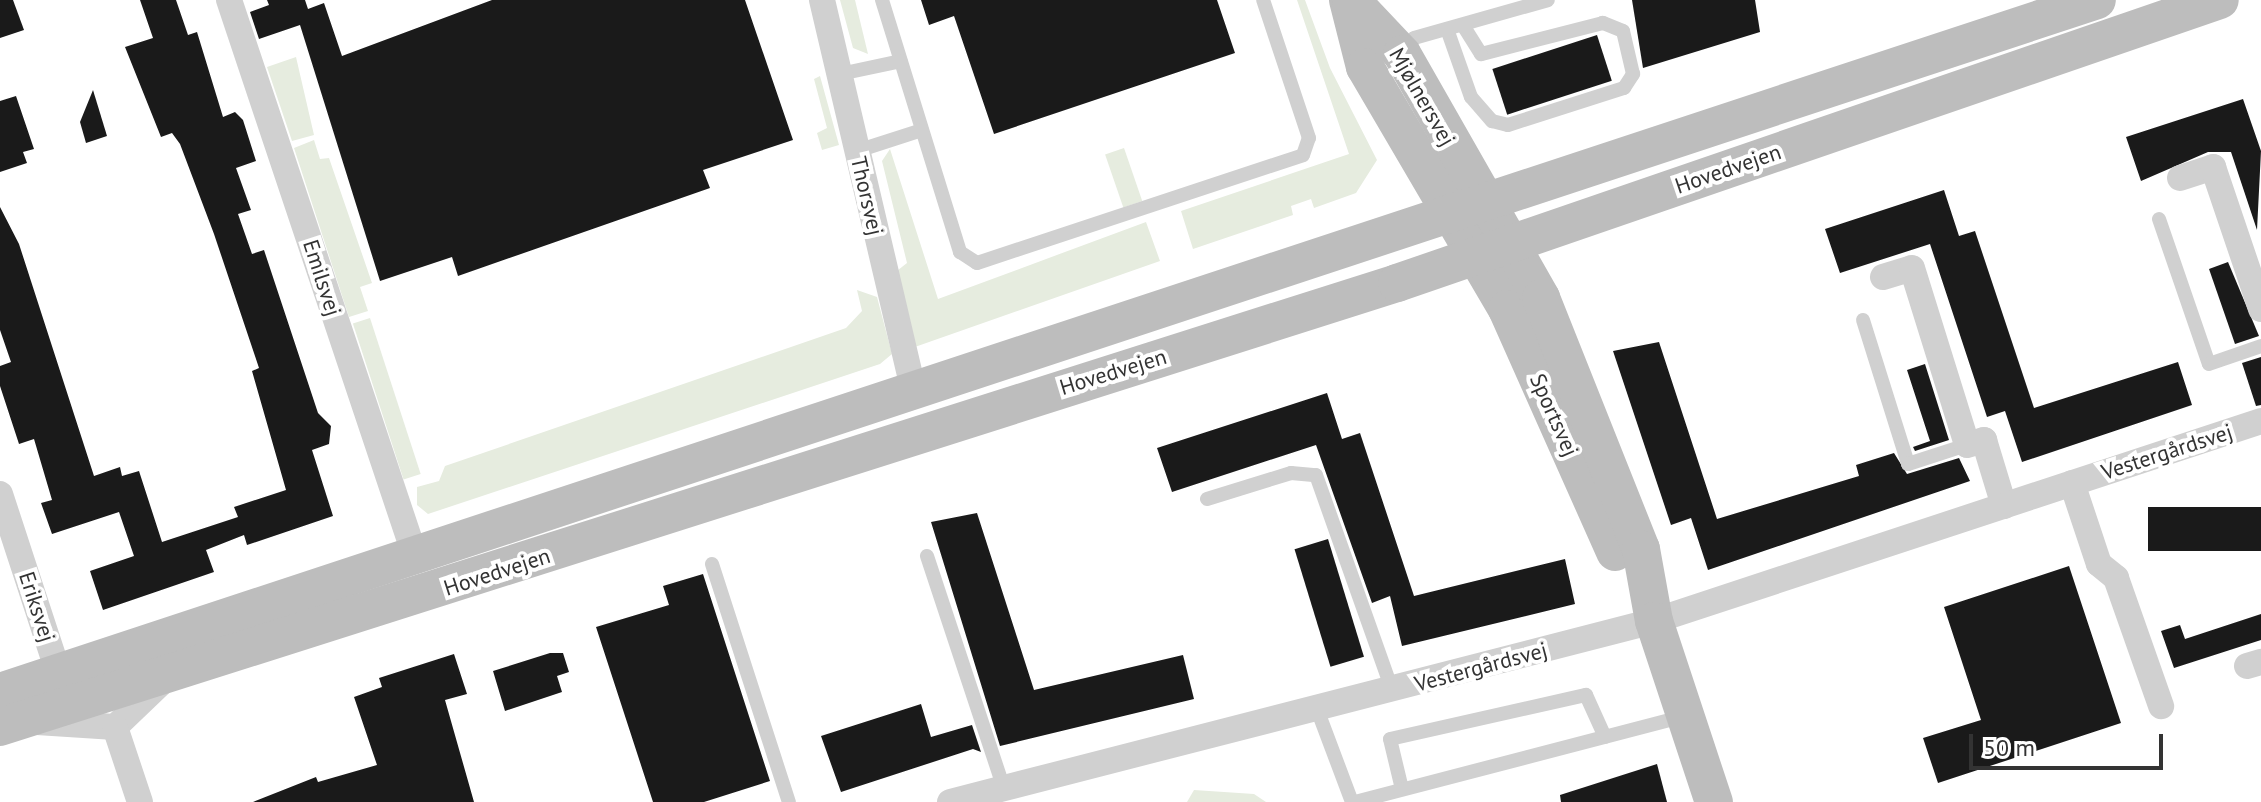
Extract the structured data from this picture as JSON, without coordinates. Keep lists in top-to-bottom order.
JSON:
{
  "streets": {
    "main road": ["Mjølnersvej", "Hovedvejen", "Sportsvej"],
    "street": [
      "Thorsvej",
      "Emilsvej",
      "Vestergårdsvej",
      "Eriksvej"
    ]
  },
  "crossings": [
    ["Mjølnersvej", "Hovedvejen"],
    ["Mjølnersvej", "Sportsvej"],
    ["Hovedvejen", "Thorsvej"],
    ["Hovedvejen", "Emilsvej"],
    ["Hovedvejen", "Sportsvej"],
    ["Hovedvejen", "Eriksvej"],
    ["Sportsvej", "Vestergårdsvej"]
  ],
  "scale_bar": "50 m"
}
